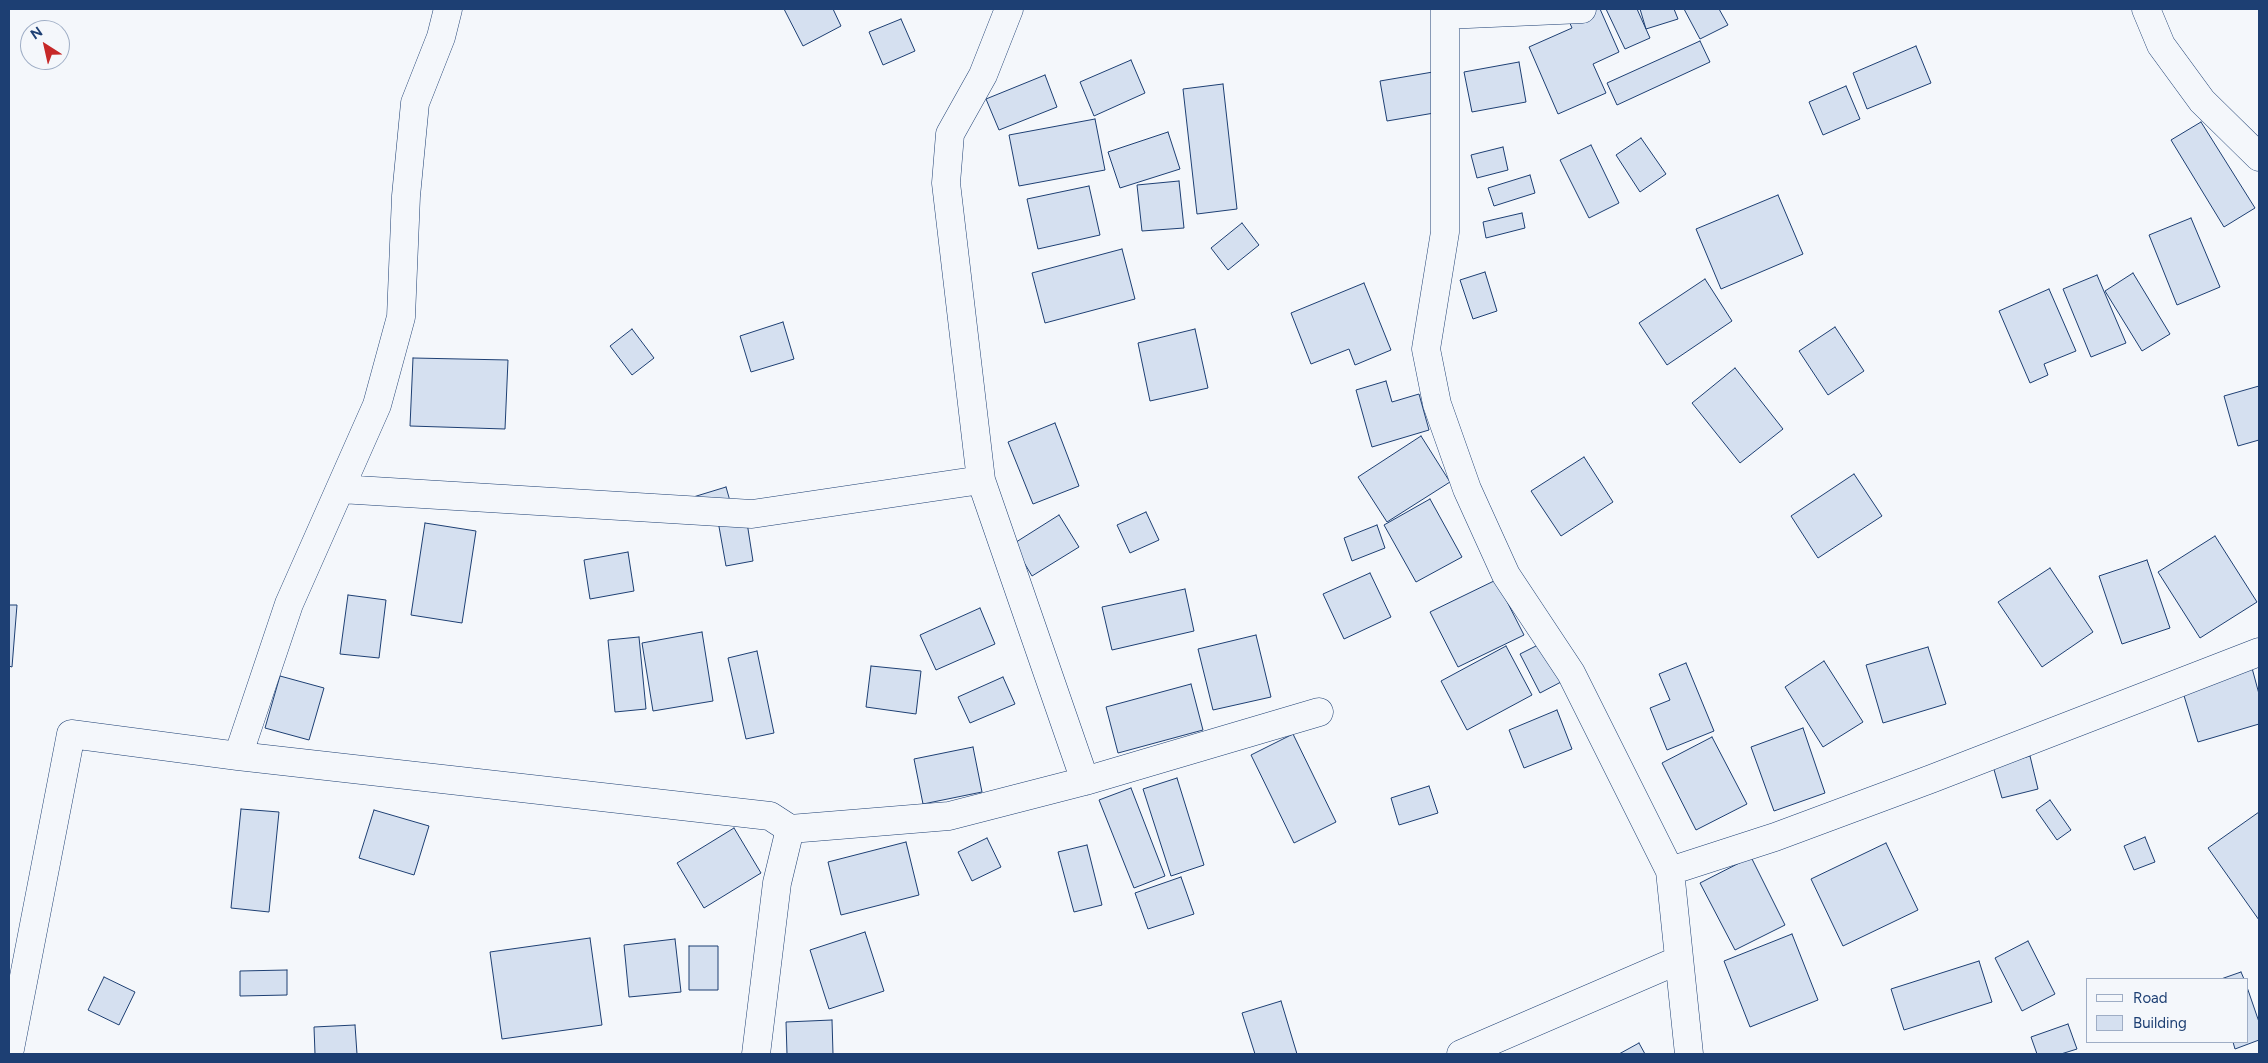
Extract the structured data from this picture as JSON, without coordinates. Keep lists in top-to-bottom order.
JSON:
{
  "legend": ["Road", "Building"],
  "north": "top left"
}
